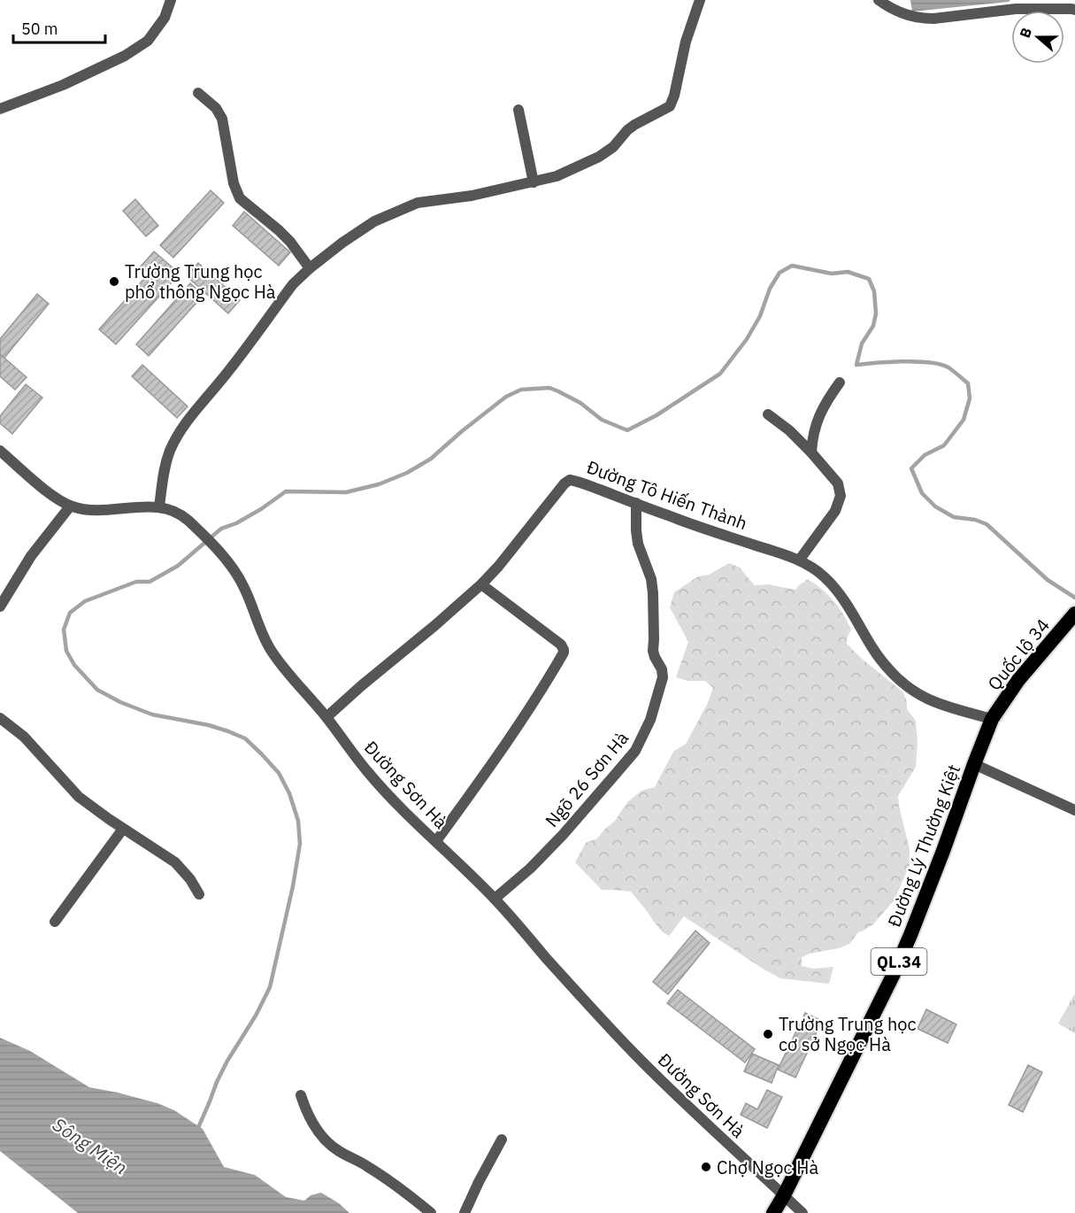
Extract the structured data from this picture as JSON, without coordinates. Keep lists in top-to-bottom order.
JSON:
{
  "streets": {
    "highway": ["Quốc lộ 34", "Đường Lý Thường Kiệt", "QL.34"],
    "street": ["Đường Tô Hiến Thành", "Ngõ 26 Sơn Hà", "Đường Sơn Hà"]
  },
  "crossings": [
    ["Đường Tô Hiến Thành", "Quốc lộ 34"],
    ["Đường Tô Hiến Thành", "Ngõ 26 Sơn Hà"],
    ["Đường Tô Hiến Thành", "Đường Sơn Hà"],
    ["Đường Tô Hiến Thành", "Đường Lý Thường Kiệt"],
    ["Quốc lộ 34", "Đường Lý Thường Kiệt"],
    ["Ngõ 26 Sơn Hà", "Đường Sơn Hà"],
    ["Đường Sơn Hà", "Đường Lý Thường Kiệt"]
  ],
  "water": ["Sông Miện"],
  "places": ["Trường Trung học phổ thông Ngọc Hà", "Trường Trung học cơ sở Ngọc Hà", "Chợ Ngọc Hà"],
  "scale_bar": "50 m",
  "north": "left"
}
